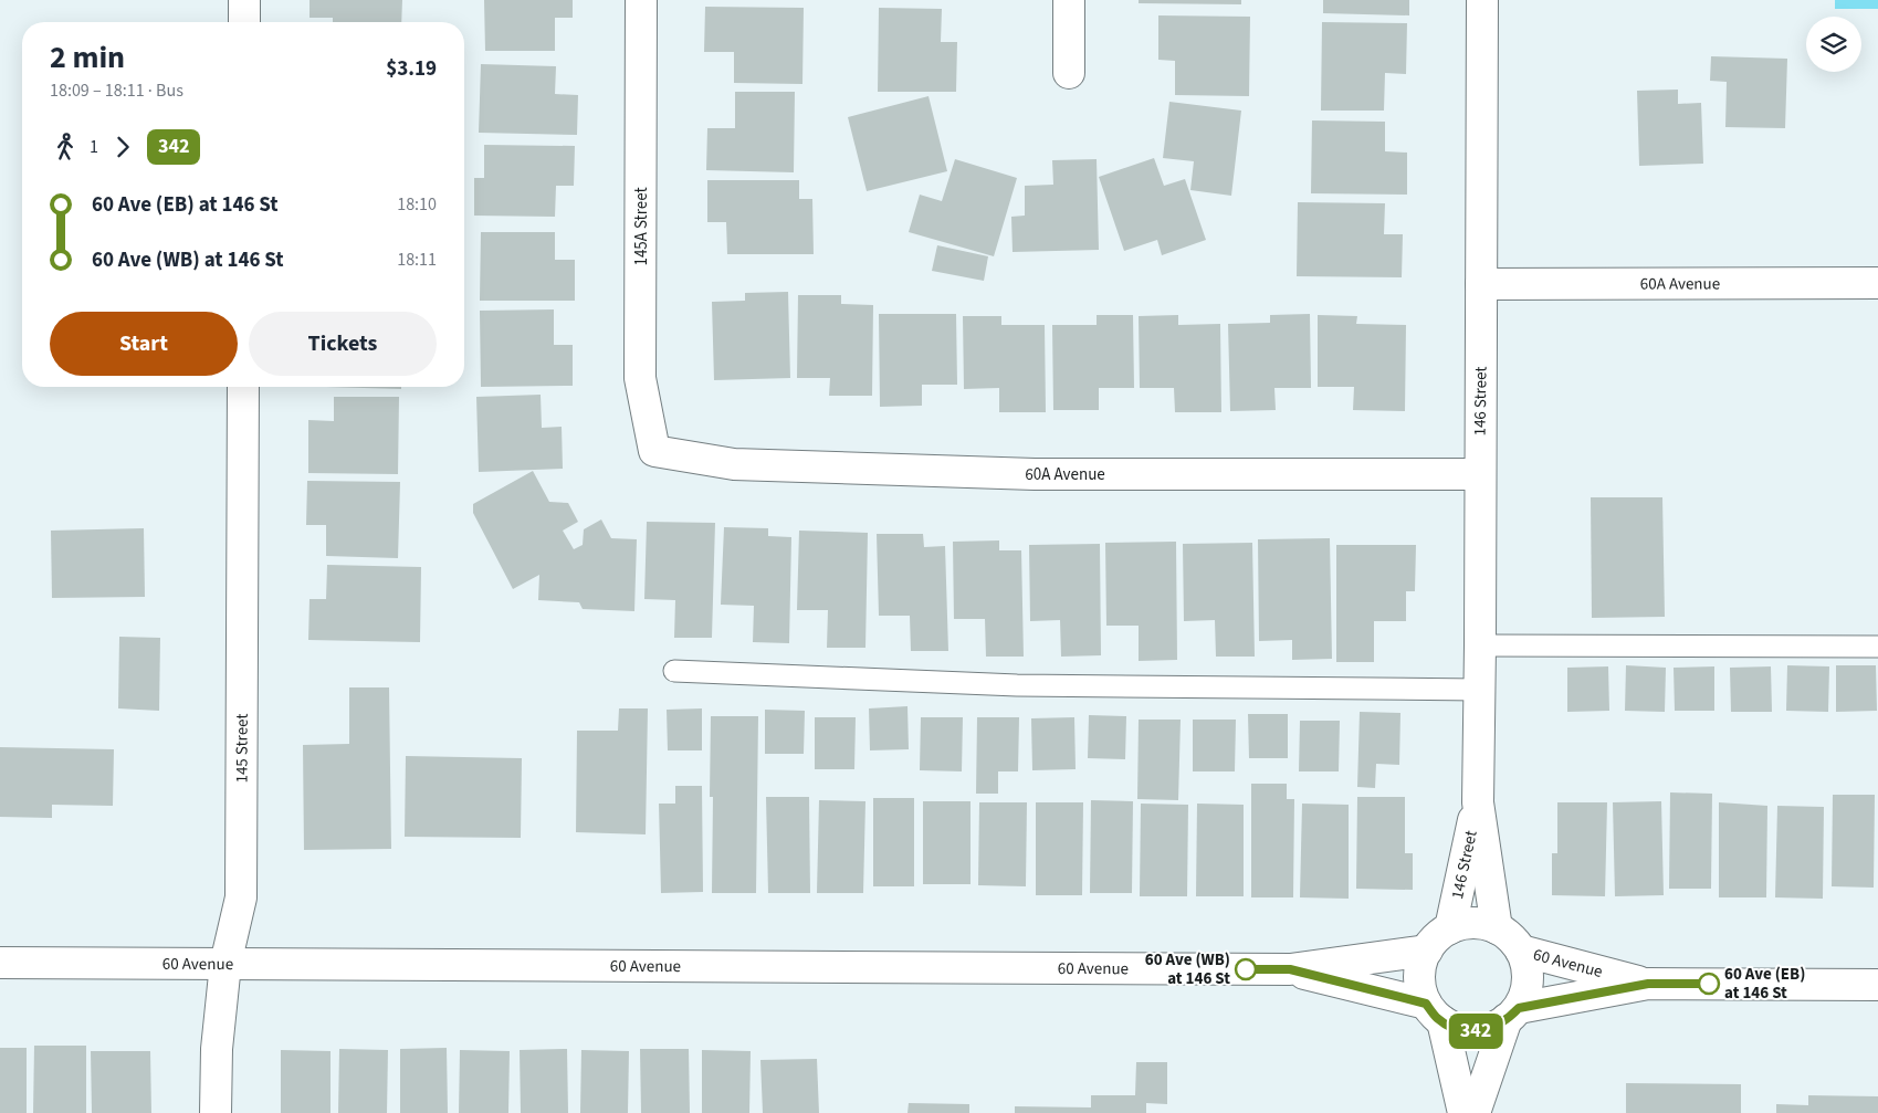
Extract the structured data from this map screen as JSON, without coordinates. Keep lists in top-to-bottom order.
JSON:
{
  "streets": {
    "street": [
      "145A Street",
      "60A Avenue",
      "146 Street",
      "145 Street",
      "60 Avenue"
    ]
  },
  "crossings": [
    ["145A Street", "60A Avenue"],
    ["60A Avenue", "146 Street"],
    ["146 Street", "60 Avenue"],
    ["145 Street", "60 Avenue"]
  ],
  "places": ["60 Ave (WB) at 146 St", "60 Ave (EB) at 146 St"],
  "lines": ["bus line 342"],
  "page": {
    "on_map": "342",
    "heading": ["2 min", "18:09 – 18:11 · Bus", "$3.19"],
    "legs": ["1", "342"],
    "list": [
      {
        "name": "60 Ave (EB) at 146 St",
        "value": "18:10"
      },
      {
        "name": "60 Ave (WB) at 146 St",
        "value": "18:11"
      }
    ],
    "buttons": ["Start", "Tickets"]
  }
}
